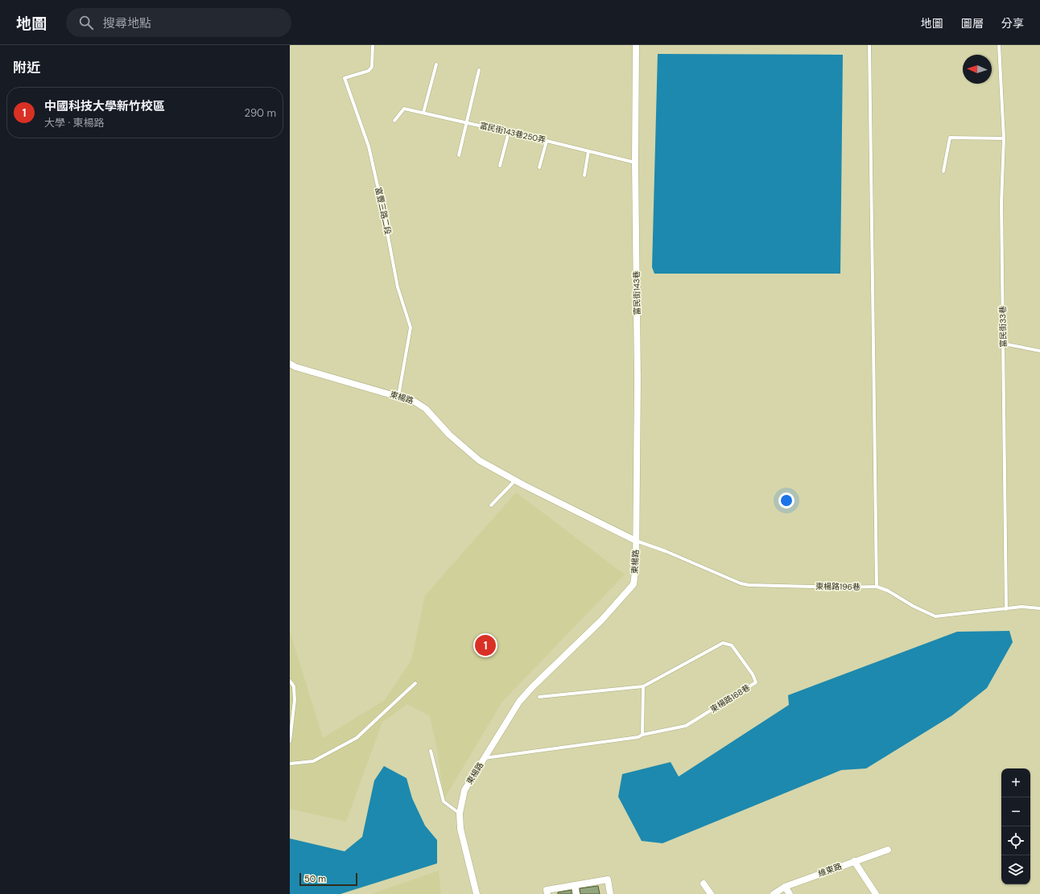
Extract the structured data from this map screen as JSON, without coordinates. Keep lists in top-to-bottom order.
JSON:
{
  "streets": {
    "street": ["富民街143巷", "東楊路", "維東路"],
    "lane": [
      "富民街143巷250弄",
      "富豐三路二段",
      "富民街33巷",
      "東楊路196巷",
      "東楊路168巷"
    ]
  },
  "crossings": [
    ["富民街143巷250弄", "富民街143巷"],
    ["富豐三路二段", "東楊路"],
    ["富民街143巷", "東楊路"],
    ["富民街143巷", "東楊路196巷"],
    ["富民街33巷", "東楊路196巷"],
    ["東楊路", "東楊路196巷"],
    ["東楊路", "東楊路168巷"]
  ],
  "scale_bar": "50 m",
  "north": "left",
  "page": {
    "header": "地圖",
    "search": "搜尋地點",
    "nav": ["地圖", "圖層", "分享"],
    "heading": "附近",
    "list": [
      {
        "mark": "1",
        "name": "中國科技大學新竹校區",
        "note": "大學 · 東楊路",
        "value": "290 m"
      }
    ],
    "pins": "1",
    "map_buttons": ["+", "−"],
    "scale": "50 m"
  }
}
